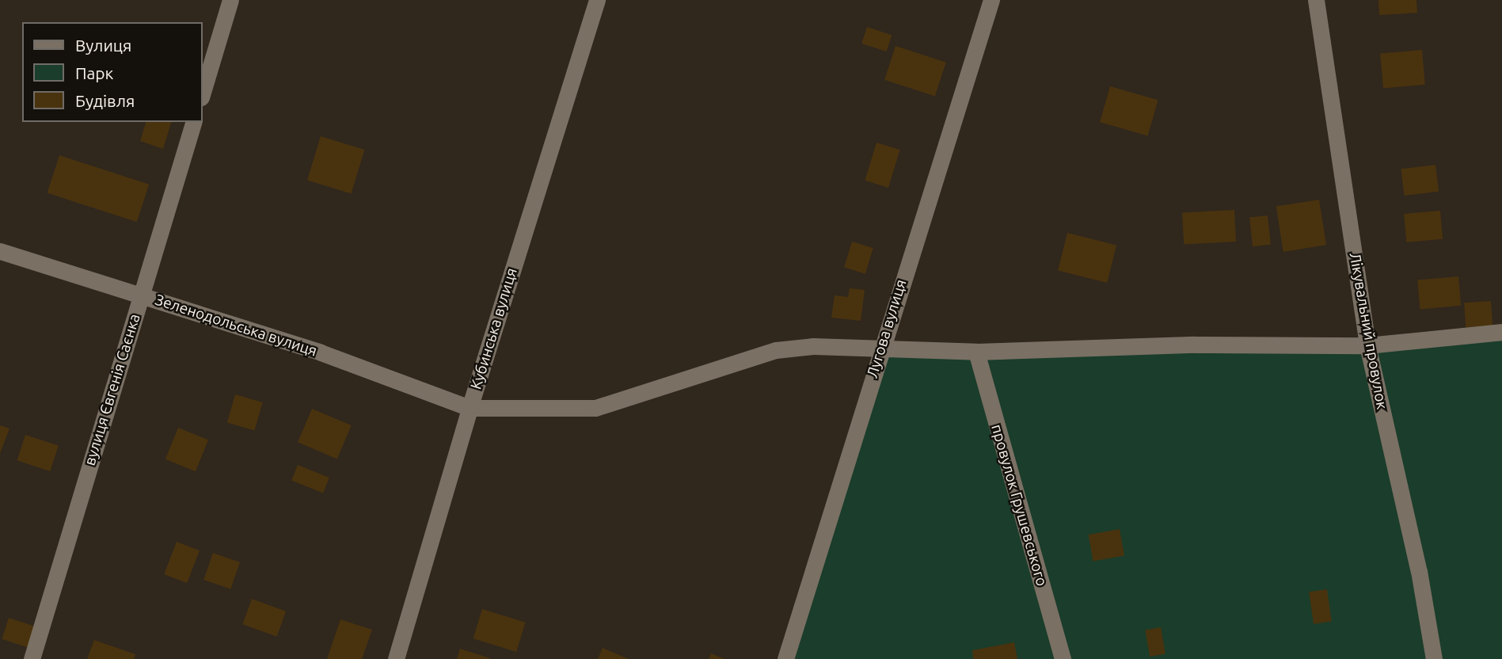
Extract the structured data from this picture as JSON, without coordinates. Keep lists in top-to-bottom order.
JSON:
{
  "streets": {
    "street": [
      "Зеленодольська вулиця",
      "Кубинська вулиця",
      "Лугова вулиця",
      "Лікувальний провулок",
      "вулиця Євгенія Саєнка",
      "провулок Грушевського"
    ]
  },
  "crossings": [
    ["Зеленодольська вулиця", "Кубинська вулиця"],
    ["Зеленодольська вулиця", "вулиця Євгенія Саєнка"]
  ],
  "legend": ["Вулиця", "Парк", "Будівля"]
}
